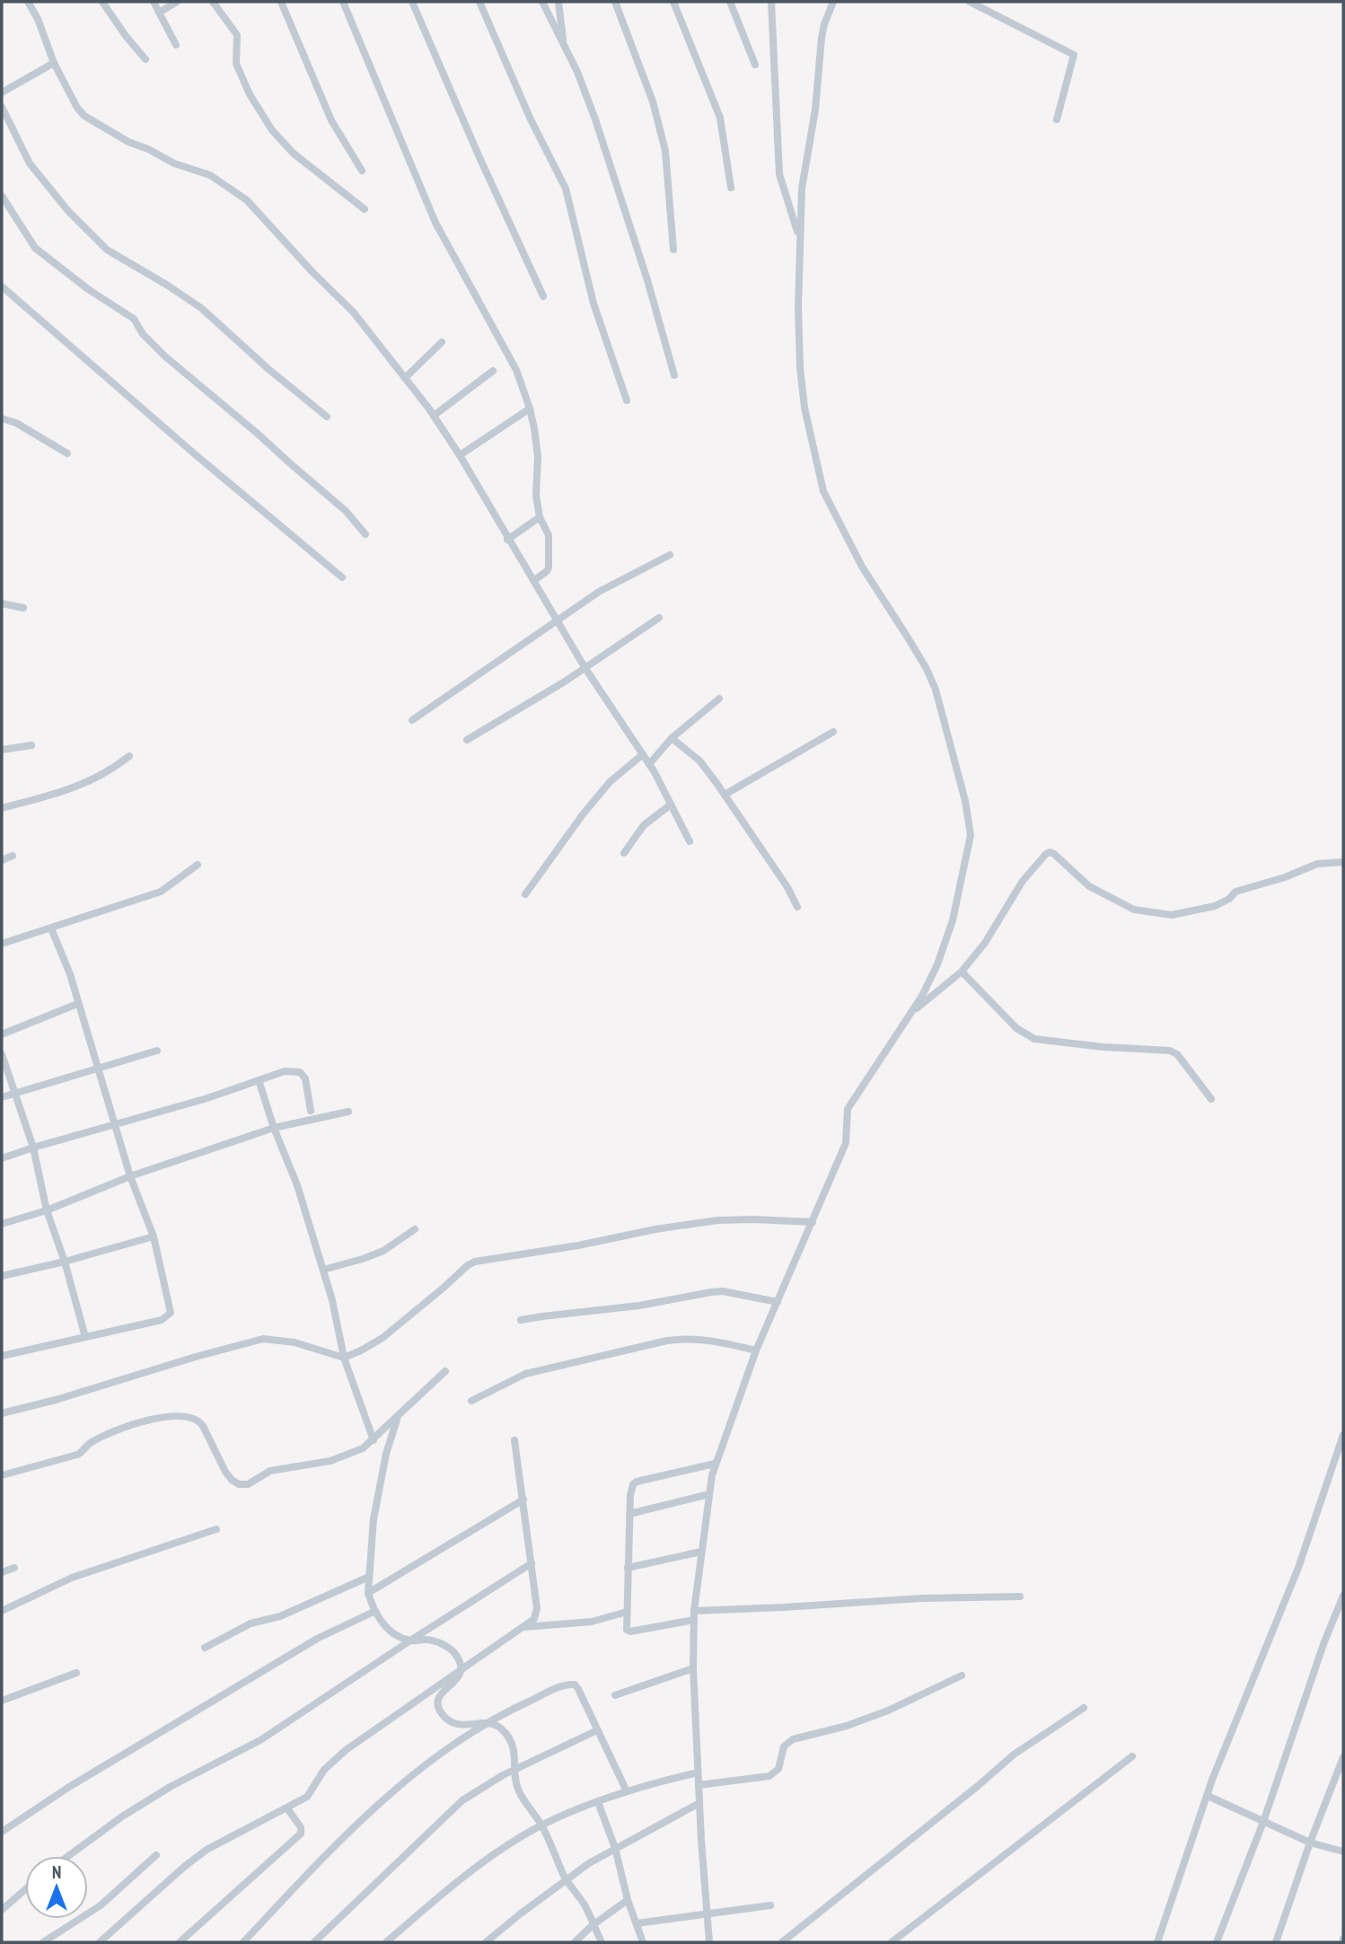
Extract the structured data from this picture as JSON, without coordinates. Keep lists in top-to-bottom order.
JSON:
{
  "north": "top"
}
